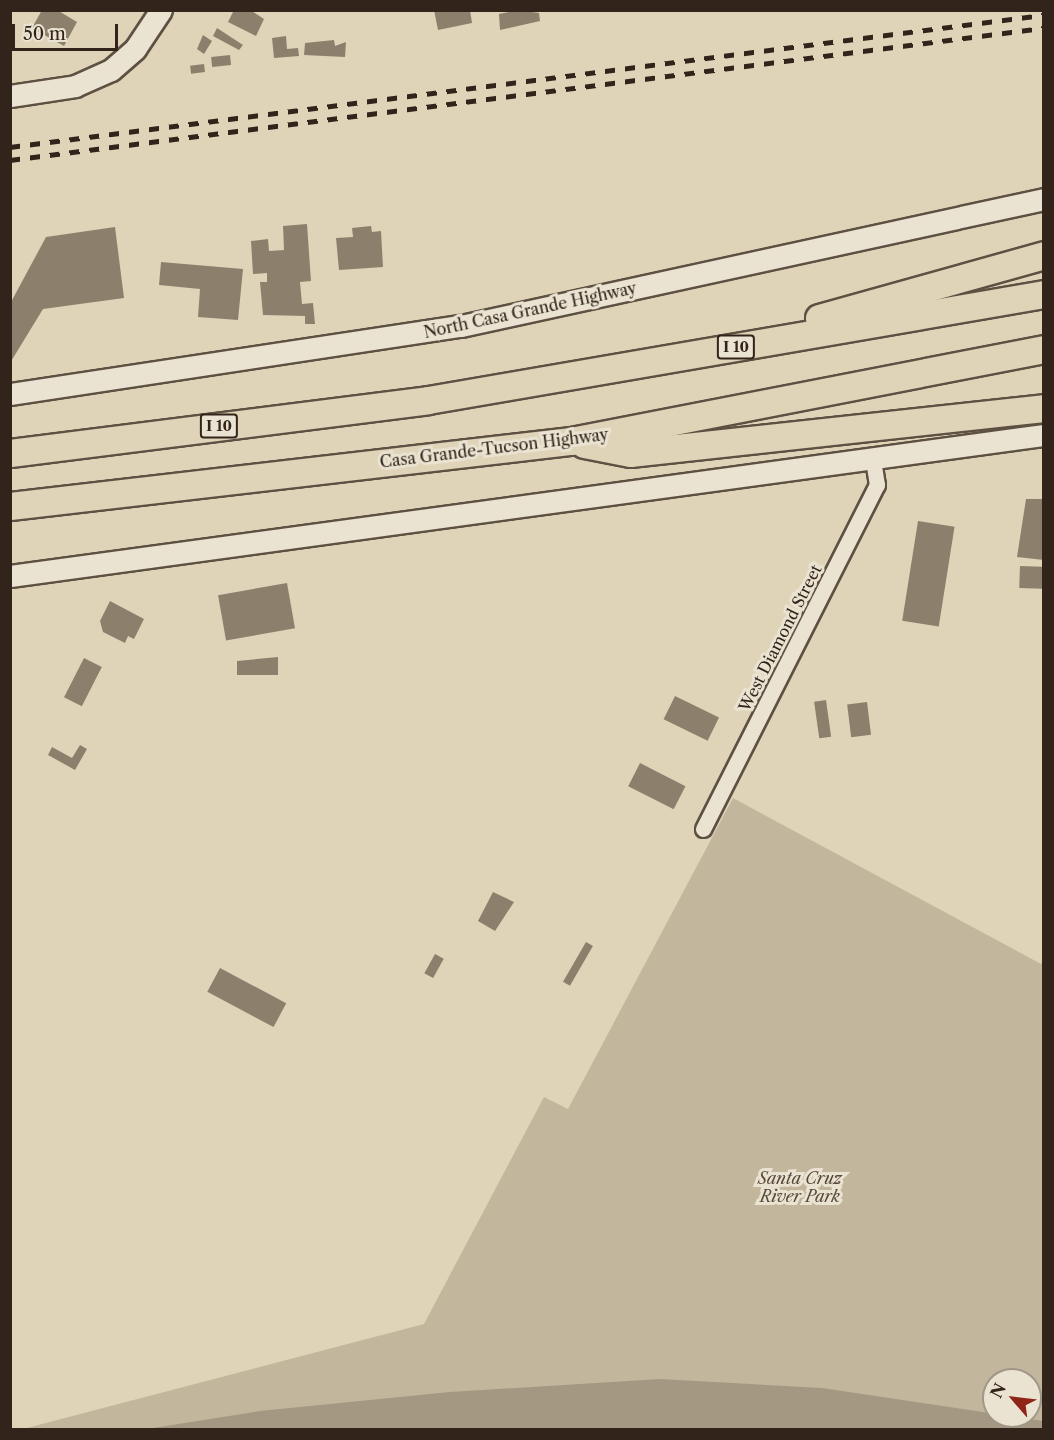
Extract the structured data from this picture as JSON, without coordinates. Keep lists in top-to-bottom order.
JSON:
{
  "streets": {
    "highway": ["I 10", "Casa Grande-Tucson Highway"],
    "main road": ["North Casa Grande Highway"],
    "street": ["West Diamond Street"]
  },
  "parks": ["Santa Cruz River Park"],
  "scale_bar": "50 m",
  "north": "top left"
}
